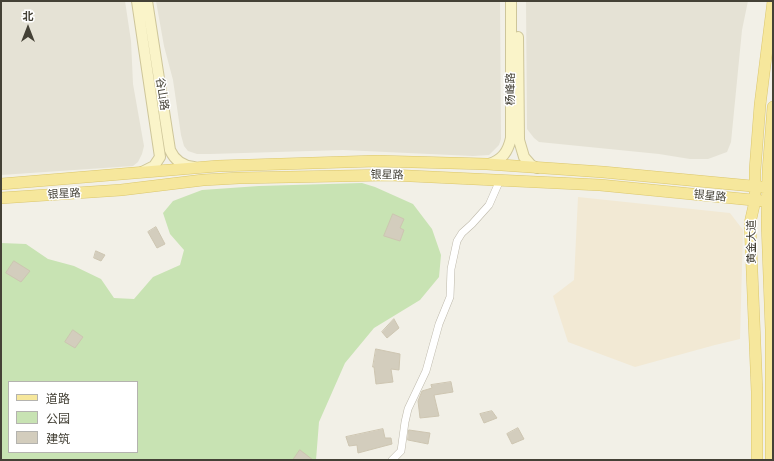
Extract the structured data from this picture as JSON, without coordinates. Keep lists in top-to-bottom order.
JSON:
{
  "streets": {
    "main road": [
      "杨峰路",
      "谷山路",
      "银星路",
      "黄金大道"
    ]
  },
  "crossings": [
    ["杨峰路", "银星路"],
    ["谷山路", "银星路"],
    ["银星路", "黄金大道"]
  ],
  "legend": ["道路", "公园", "建筑"],
  "north": "top"
}
